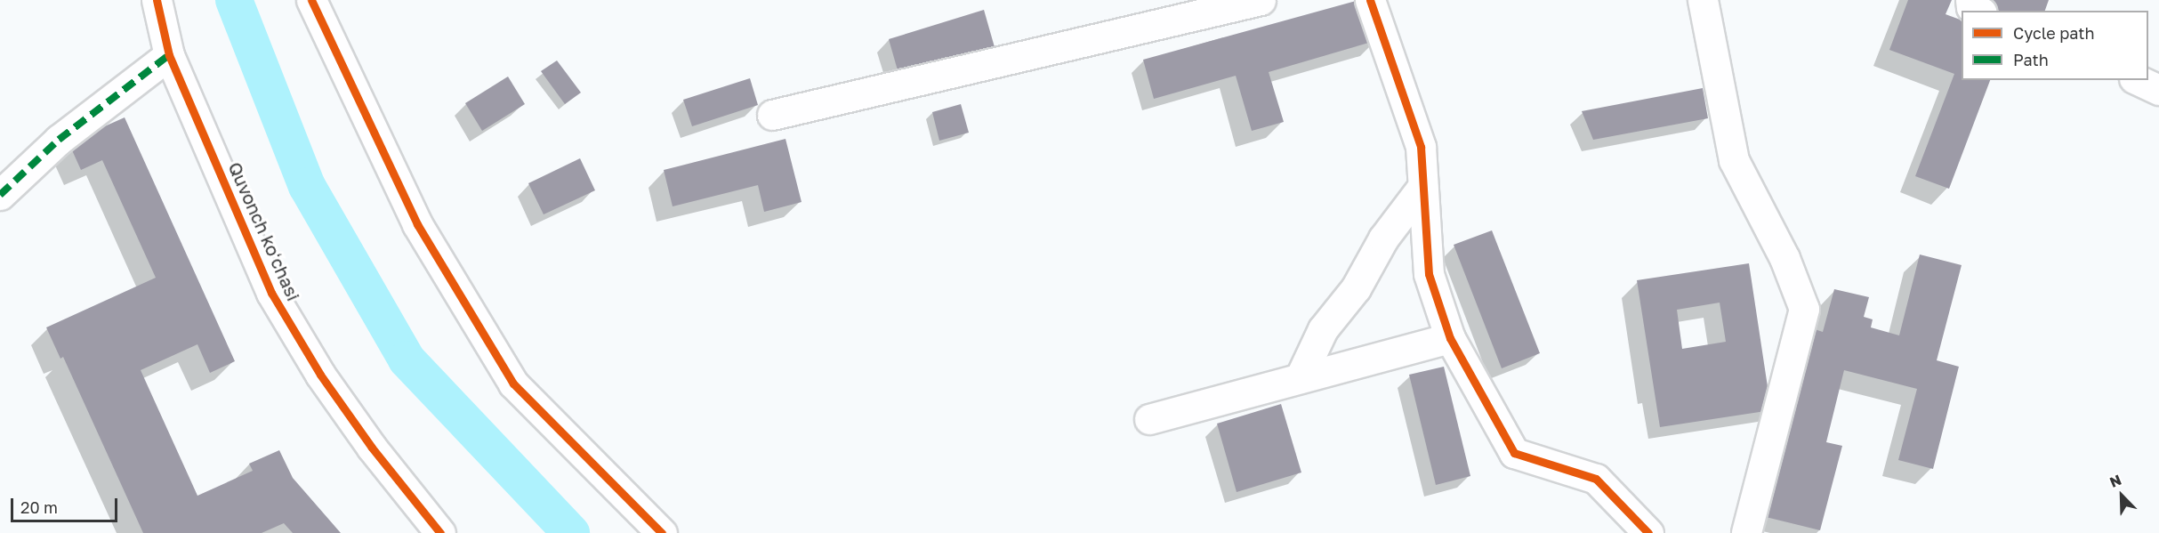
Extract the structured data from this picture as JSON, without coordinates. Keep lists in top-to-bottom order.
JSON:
{
  "streets": {
    "street": ["Quvonch koʻchasi"]
  },
  "legend": ["Cycle path", "Path"],
  "scale_bar": "20 m",
  "north": "top left"
}
